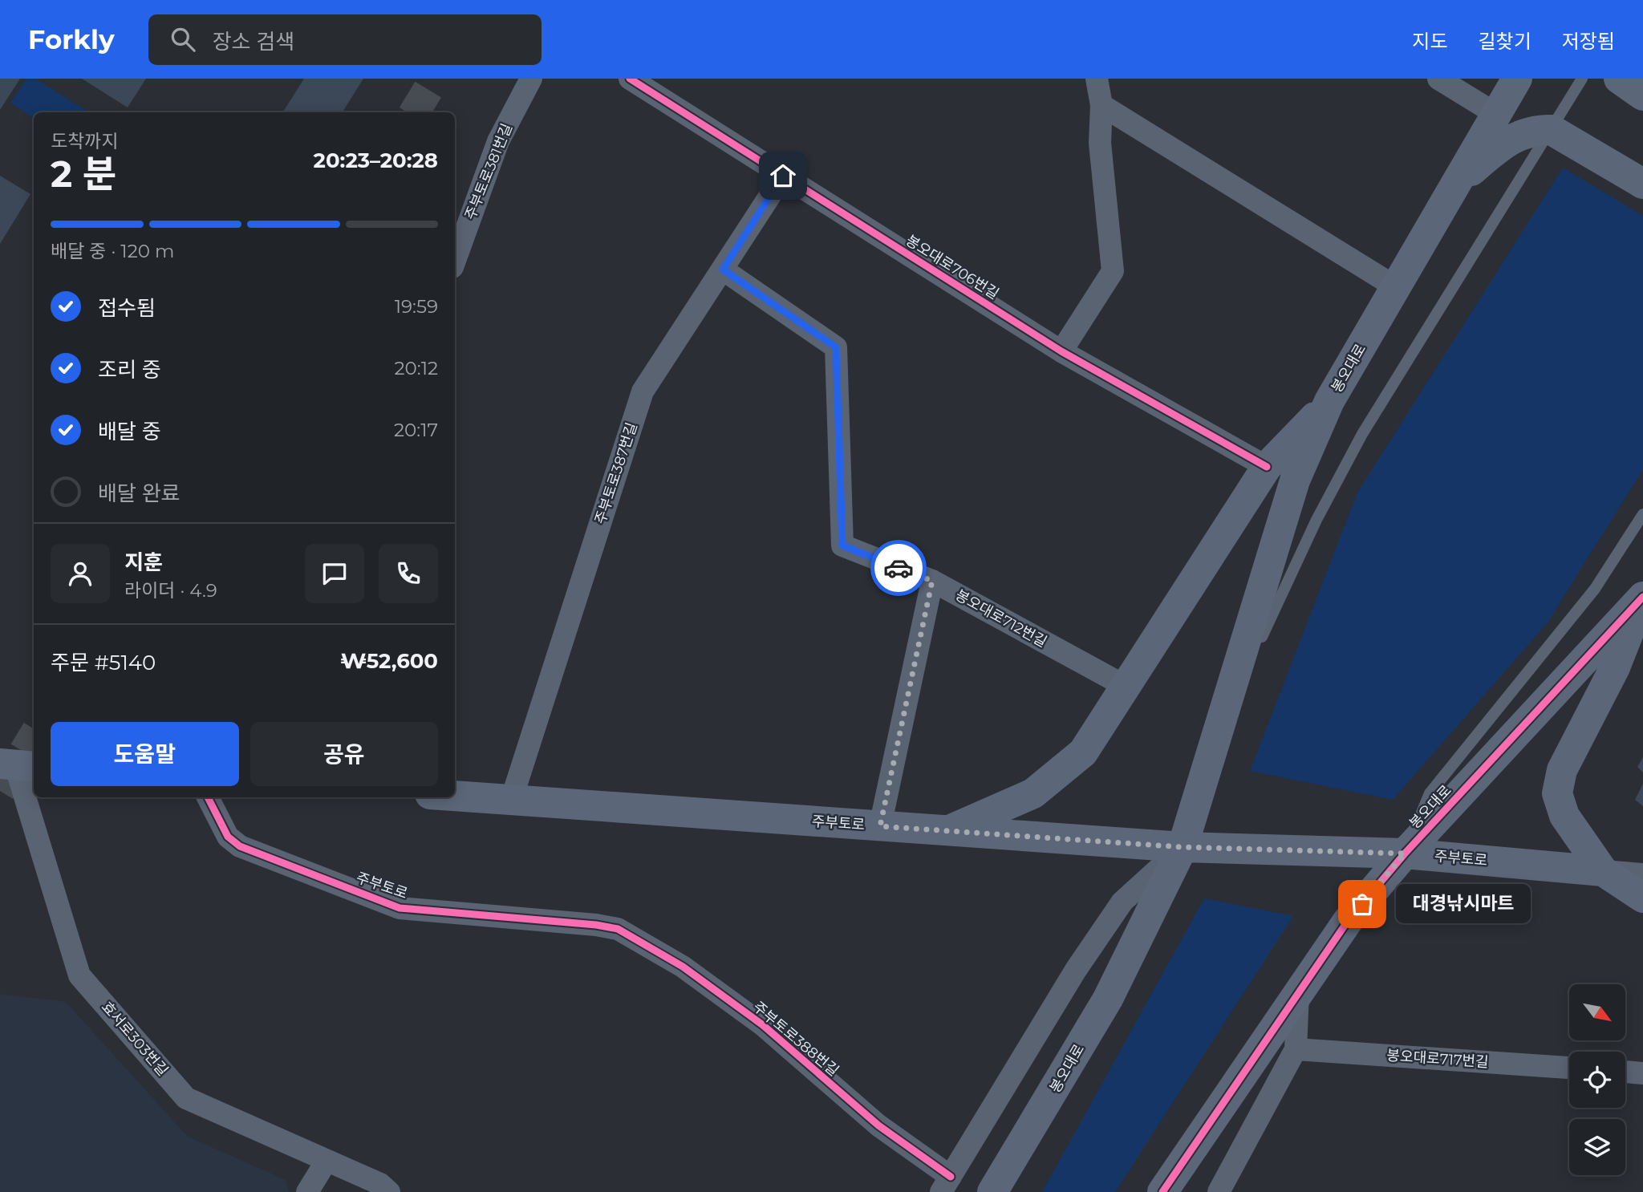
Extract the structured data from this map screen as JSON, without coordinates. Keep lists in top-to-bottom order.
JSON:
{
  "streets": {
    "main road": ["봉오대로", "주부토로"],
    "street": [
      "주부토로381번길",
      "봉오대로706번길",
      "주부토로387번길",
      "봉오대로712번길",
      "효서로303번길",
      "주부토로388번길",
      "봉오대로717번길"
    ]
  },
  "crossings": [
    ["봉오대로706번길", "주부토로387번길"],
    ["봉오대로", "주부토로"],
    ["주부토로387번길", "봉오대로712번길"],
    ["주부토로387번길", "주부토로"],
    ["주부토로", "주부토로388번길"]
  ],
  "places": ["대경낚시마트"],
  "north": "bottom right",
  "page": {
    "header": "Forkly",
    "search": "장소 검색",
    "nav": ["지도", "길찾기", "저장됨"],
    "heading": ["2 분", "도착까지", "20:23–20:28"],
    "panel": [
      "지훈",
      "라이더 · 4.9",
      "주문 #5140",
      "₩52,600"
    ],
    "bar": "배달 중 · 120 m",
    "list": [
      ["접수됨", "19:59"],
      ["조리 중", "20:12"],
      ["배달 중", "20:17"],
      "배달 완료"
    ],
    "buttons": ["도움말", "공유"],
    "bubble": "대경낚시마트"
  }
}
